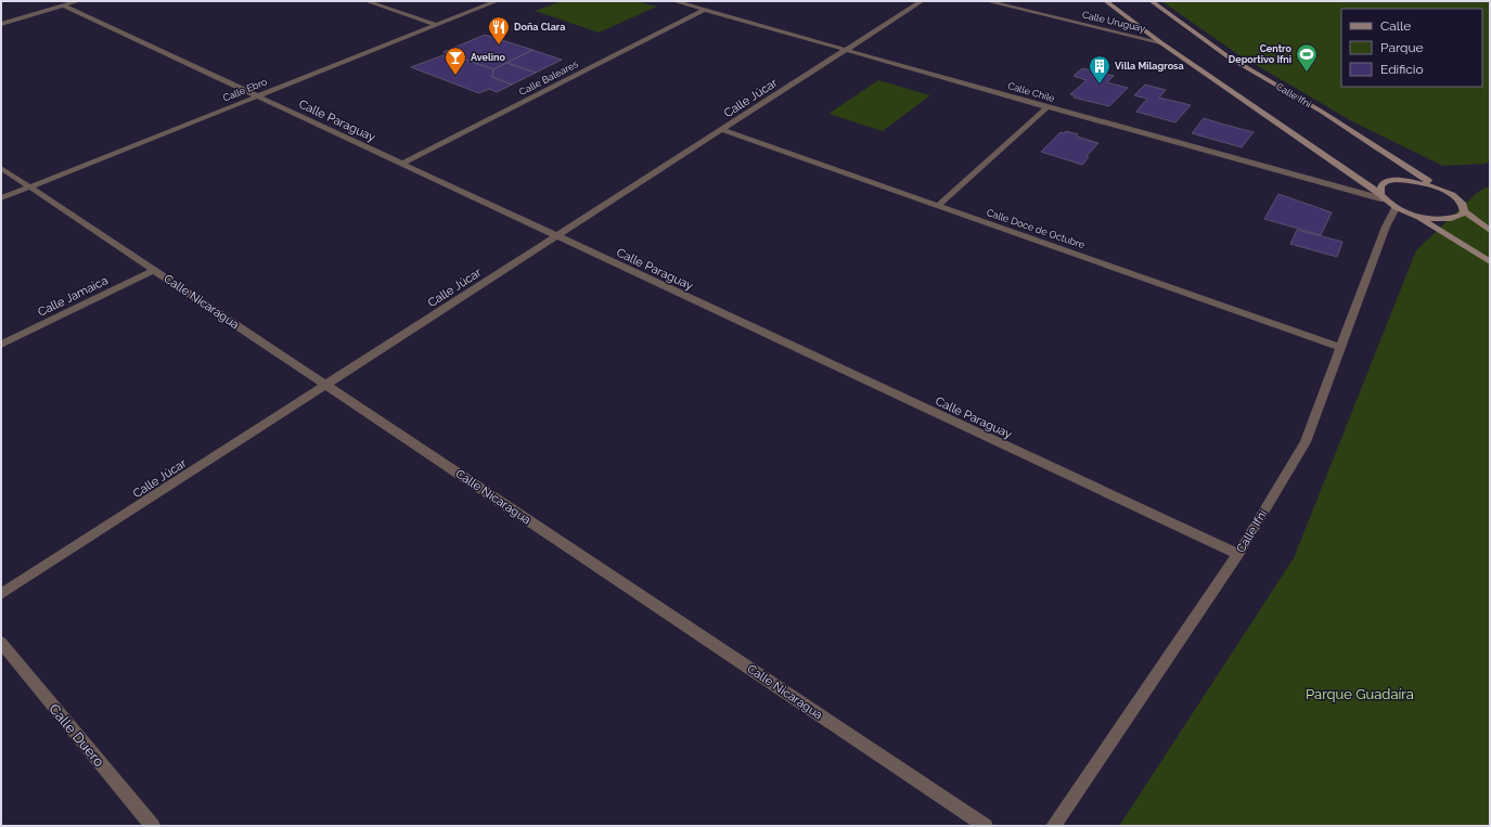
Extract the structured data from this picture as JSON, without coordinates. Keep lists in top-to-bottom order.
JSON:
{
  "streets": {
    "main road": ["Calle Ifni"],
    "street": [
      "Calle Uruguay",
      "Calle Baleares",
      "Calle Ebro",
      "Calle Chile",
      "Calle Júcar",
      "Calle Paraguay",
      "Calle Doce de Octubre",
      "Calle Jamaica",
      "Calle Nicaragua",
      "Calle Duero"
    ]
  },
  "crossings": [
    ["Calle Baleares", "Calle Chile"],
    ["Calle Baleares", "Calle Paraguay"],
    ["Calle Ebro", "Calle Paraguay"],
    ["Calle Ebro", "Calle Nicaragua"],
    ["Calle Chile", "Calle Júcar"],
    ["Calle Ifni", "Calle Paraguay"],
    ["Calle Ifni", "Calle Doce de Octubre"],
    ["Calle Júcar", "Calle Paraguay"],
    ["Calle Júcar", "Calle Doce de Octubre"],
    ["Calle Júcar", "Calle Nicaragua"],
    ["Calle Jamaica", "Calle Nicaragua"]
  ],
  "parks": ["Parque Guadaíra"],
  "places": {
    "restaurant": ["Doña Clara"],
    "sports": ["Centro Deportivo Ifni"],
    "bar": ["Avelino"],
    "building": ["Villa Milagrosa"]
  },
  "legend": ["Calle", "Parque", "Edificio"]
}
